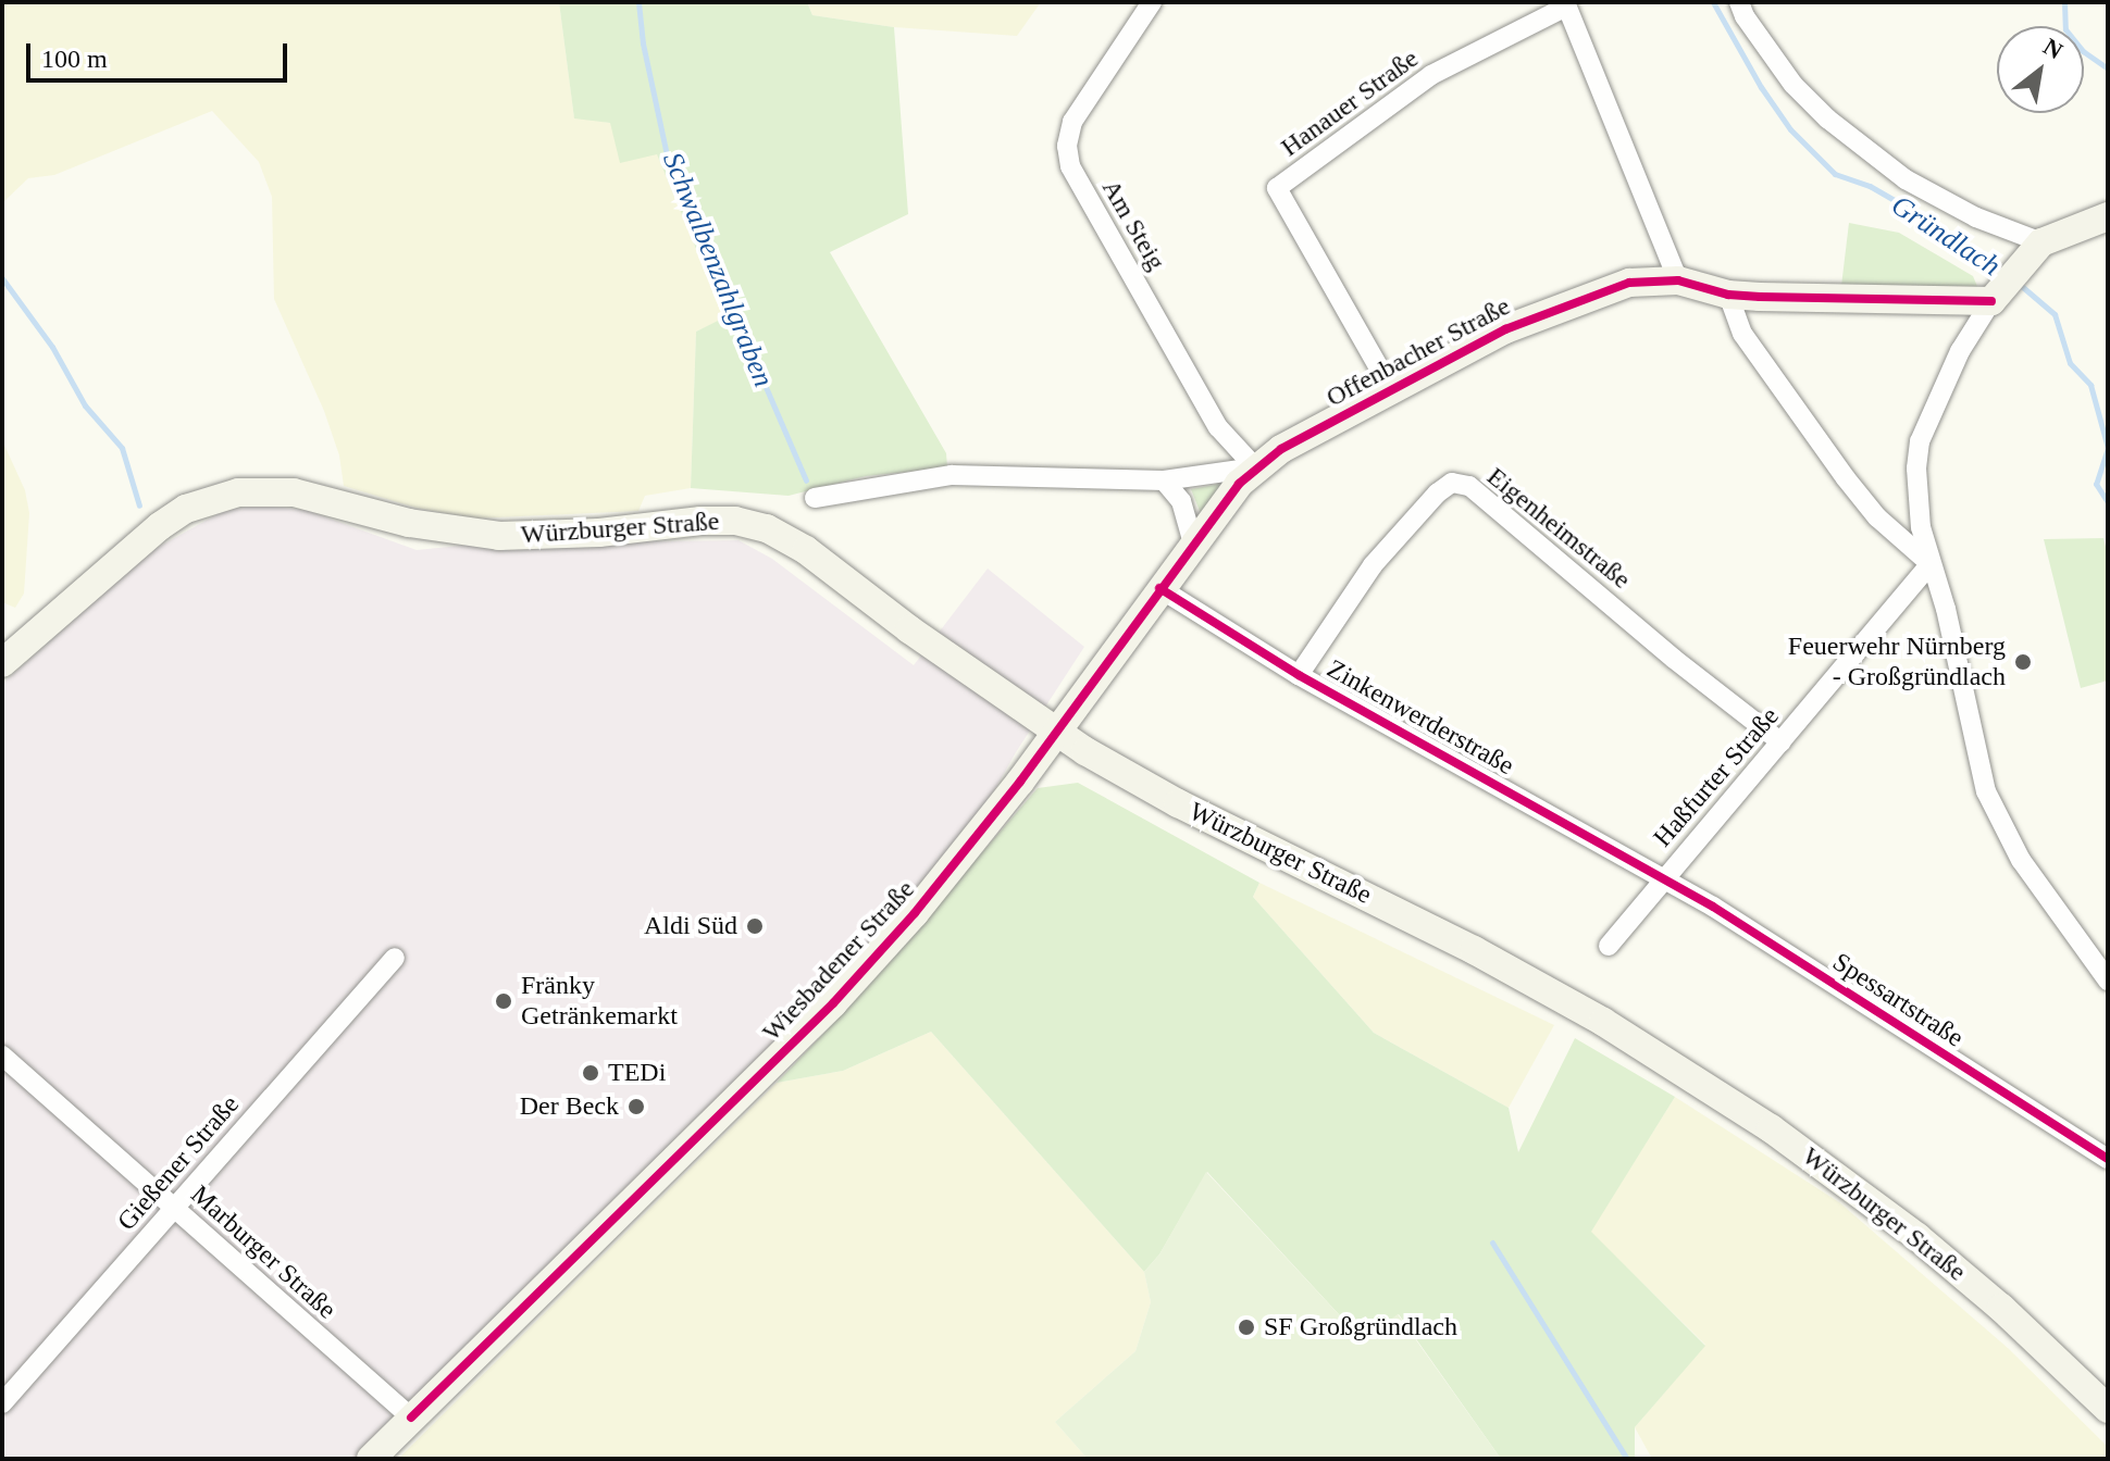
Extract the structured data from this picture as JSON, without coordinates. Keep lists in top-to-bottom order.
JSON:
{
  "streets": {
    "main road": ["Offenbacher Straße", "Würzburger Straße", "Wiesbadener Straße"],
    "street": [
      "Hanauer Straße",
      "Am Steig",
      "Eigenheimstraße",
      "Zinkenwerderstraße",
      "Haßfurter Straße",
      "Spessartstraße",
      "Gießener Straße",
      "Marburger Straße"
    ]
  },
  "crossings": [
    ["Hanauer Straße", "Offenbacher Straße"],
    ["Am Steig", "Offenbacher Straße"],
    ["Am Steig", "Wiesbadener Straße"],
    ["Offenbacher Straße", "Wiesbadener Straße"],
    ["Würzburger Straße", "Wiesbadener Straße"],
    ["Eigenheimstraße", "Zinkenwerderstraße"],
    ["Eigenheimstraße", "Haßfurter Straße"],
    ["Zinkenwerderstraße", "Haßfurter Straße"],
    ["Zinkenwerderstraße", "Wiesbadener Straße"],
    ["Zinkenwerderstraße", "Spessartstraße"],
    ["Haßfurter Straße", "Spessartstraße"],
    ["Wiesbadener Straße", "Marburger Straße"],
    ["Gießener Straße", "Marburger Straße"]
  ],
  "water": ["Gründlach", "Schwalbenzahlgraben"],
  "places": [
    "Feuerwehr Nürnberg - Großgründlach",
    "Aldi Süd",
    "Fränky Getränkemarkt",
    "TEDi",
    "Der Beck",
    "SF Großgründlach"
  ],
  "scale_bar": "100 m",
  "north": "top right"
}
